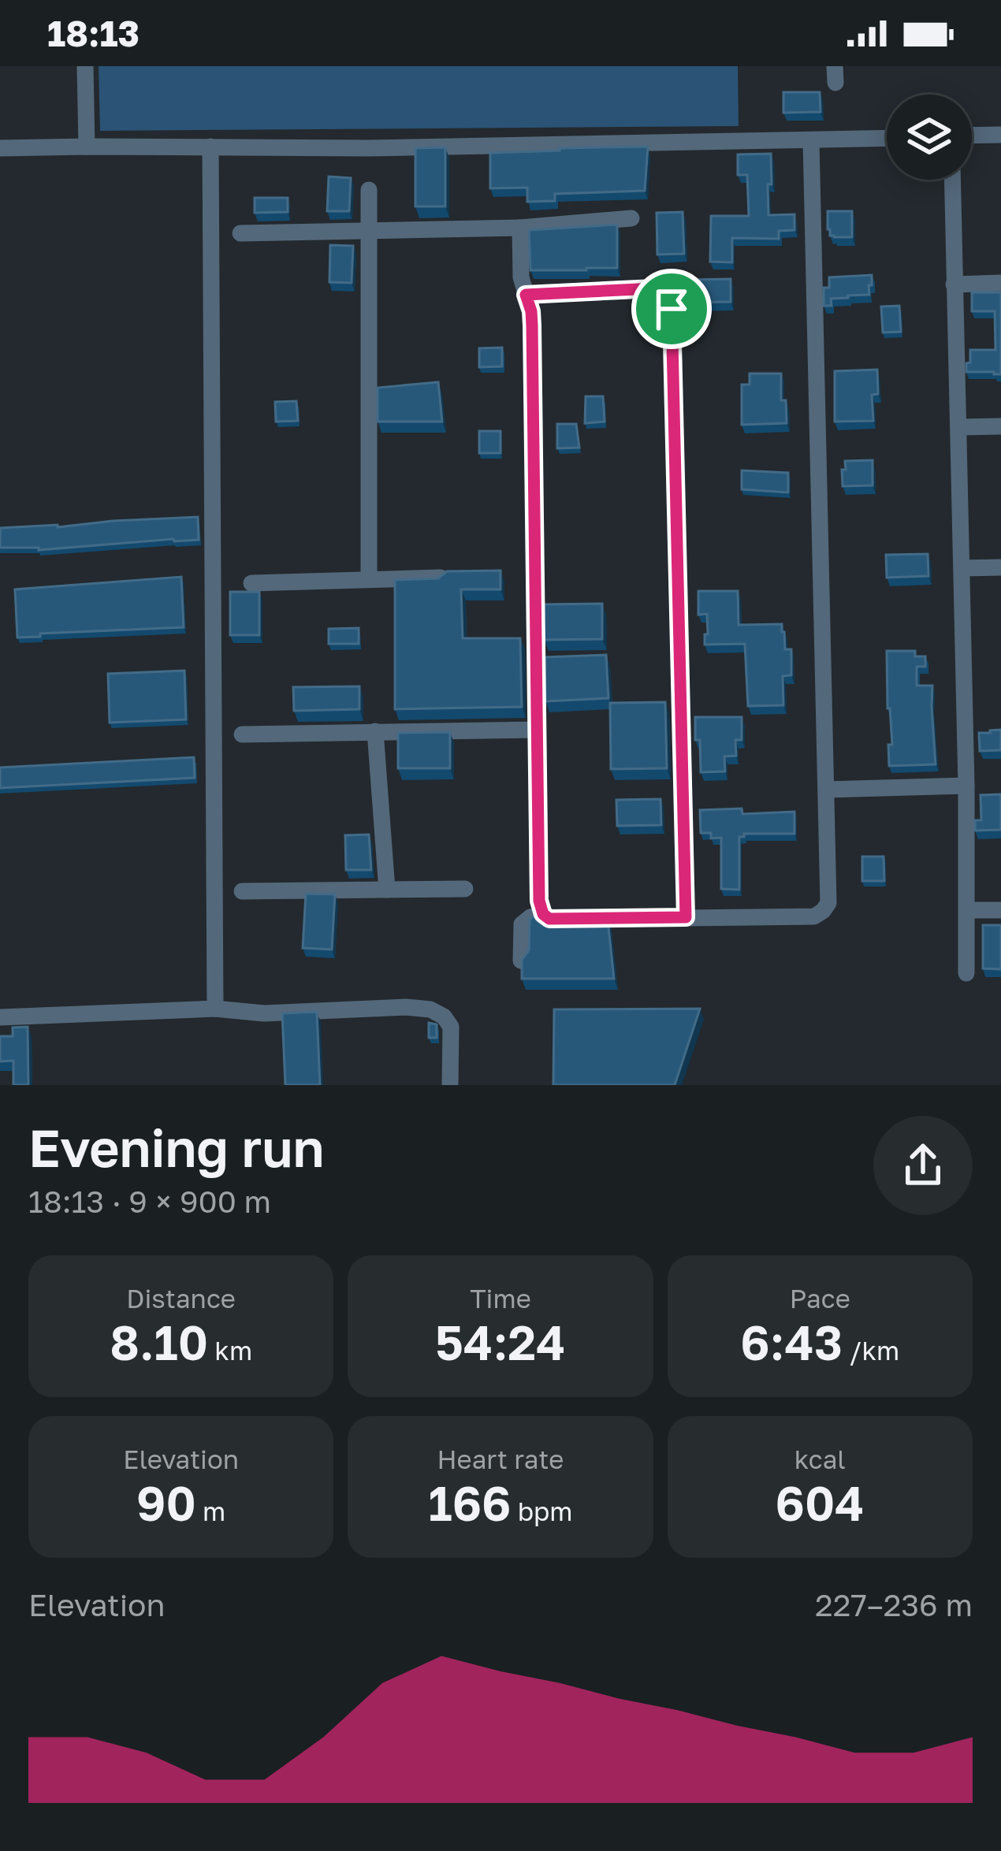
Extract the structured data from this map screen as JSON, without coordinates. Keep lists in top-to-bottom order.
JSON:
{
  "page": {
    "status": "18:13",
    "heading": ["Evening run", "18:13 · 9 × 900 m"],
    "stats": [
      ["Distance", "8.10 km"],
      ["Time", "54:24"],
      ["Pace", "6:43 /km"],
      ["Elevation", "90 m"],
      ["Heart rate", "166 bpm"],
      ["kcal", "604"]
    ],
    "chart": ["Elevation", "227–236 m"]
  }
}
